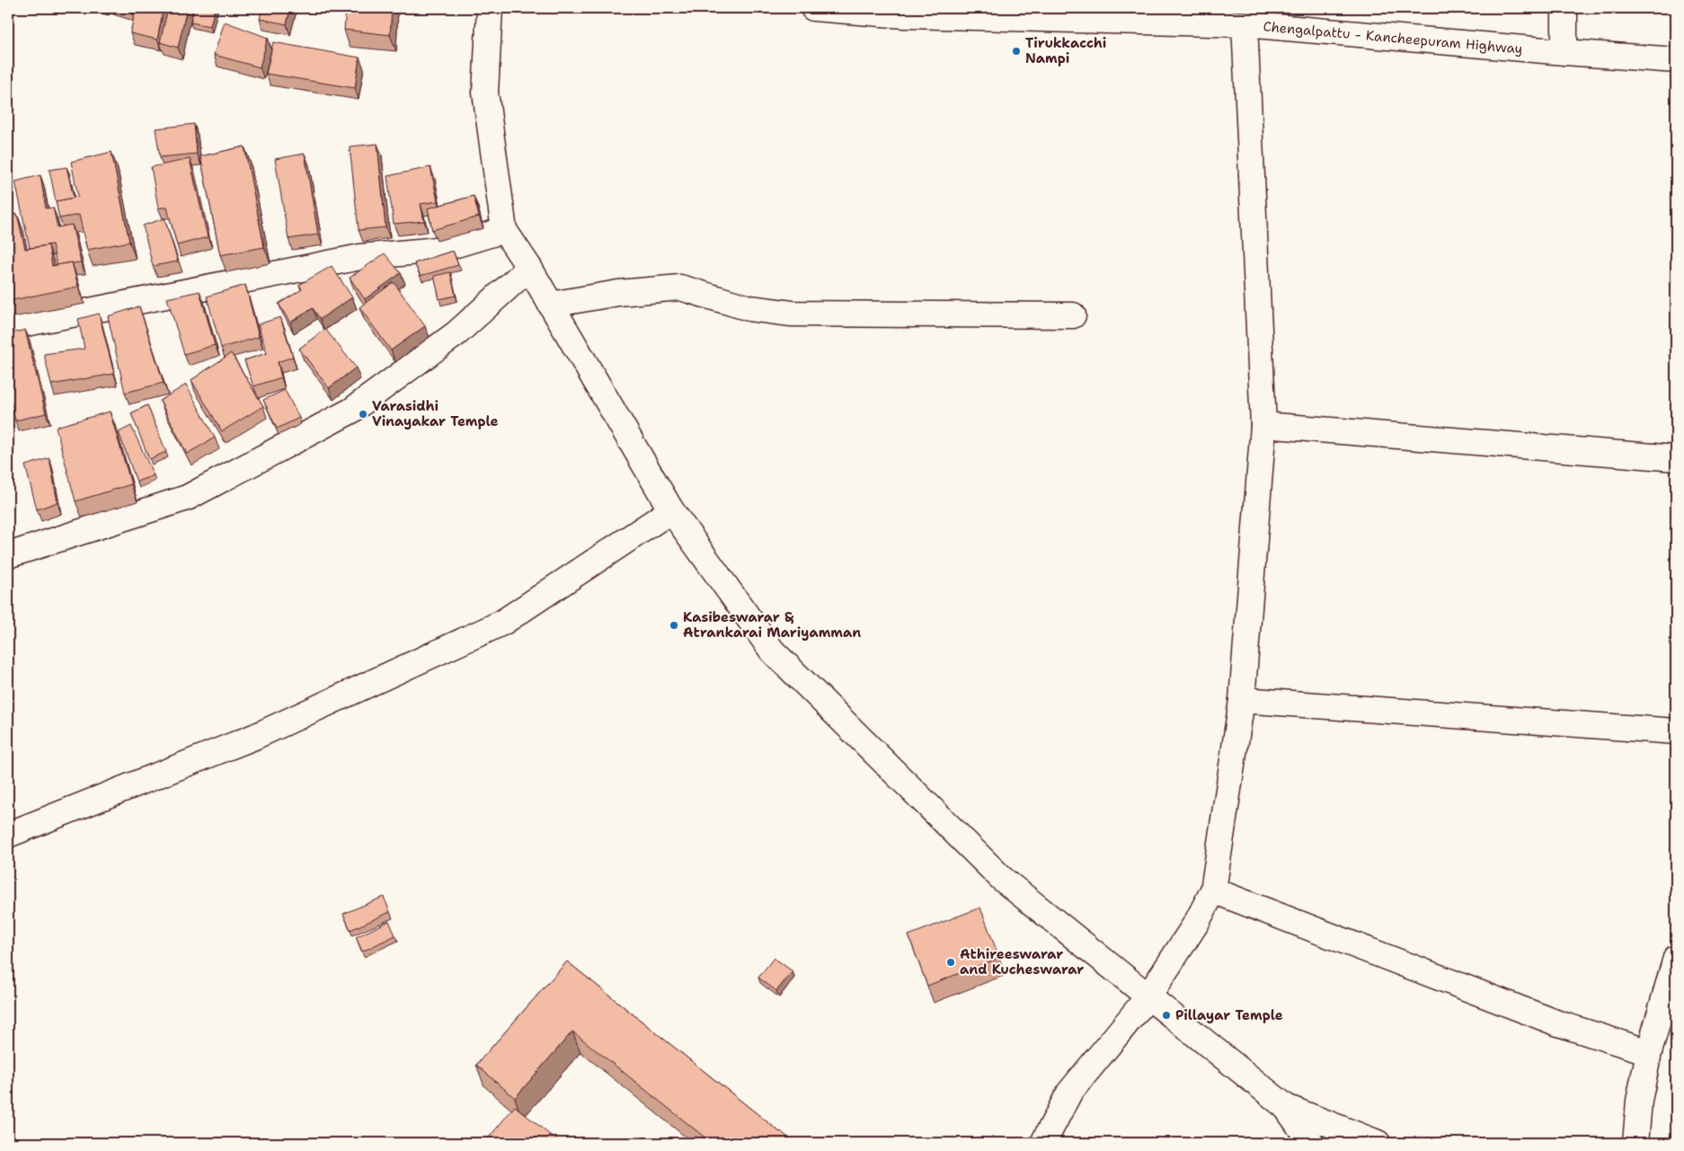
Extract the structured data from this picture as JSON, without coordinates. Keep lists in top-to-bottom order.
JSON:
{
  "streets": {
    "main road": ["Chengalpattu - Kancheepuram Highway"]
  },
  "places": [
    "Tirukkacchi Nampi",
    "Varasidhi Vinayakar Temple",
    "Kasibeswarar & Atrankarai Mariyamman",
    "Athireeswarar and Kucheswarar",
    "Pillayar Temple"
  ]
}
